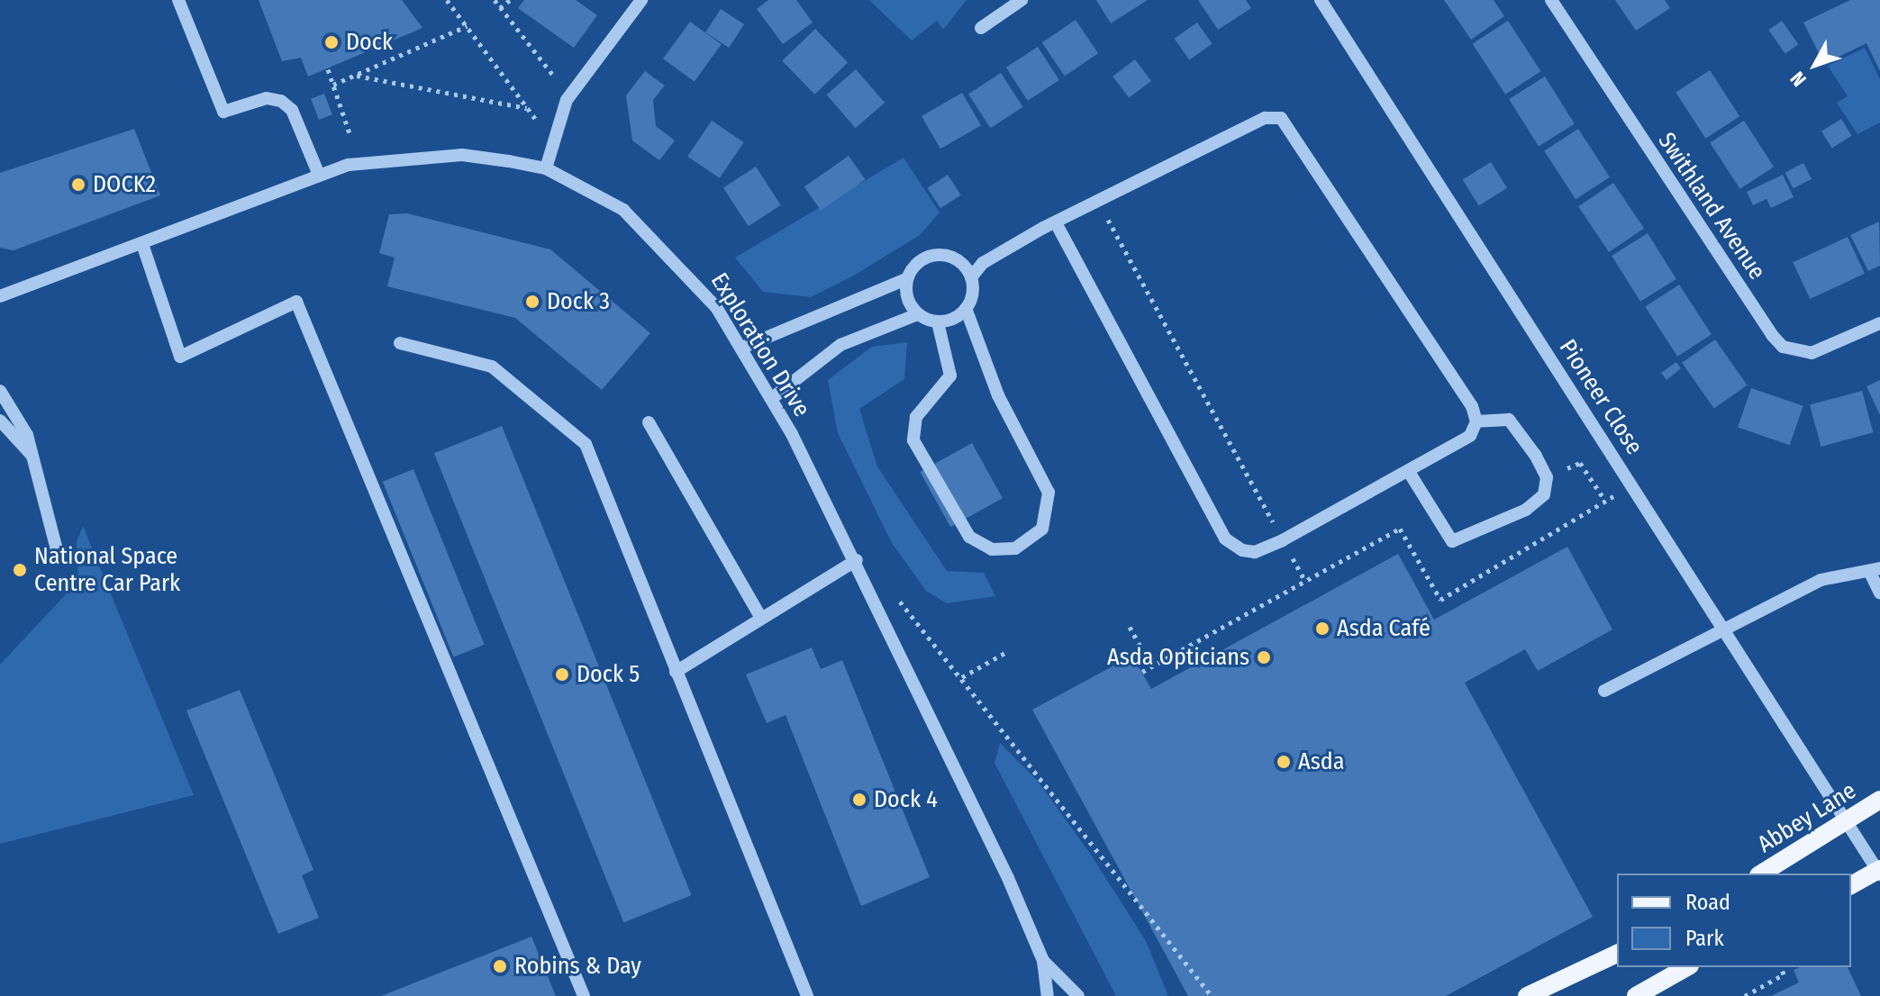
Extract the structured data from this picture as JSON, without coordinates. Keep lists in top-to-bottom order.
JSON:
{
  "streets": {
    "main road": ["Abbey Lane"],
    "street": ["Swithland Avenue", "Exploration Drive", "Pioneer Close"]
  },
  "crossings": [
    ["Pioneer Close", "Abbey Lane"]
  ],
  "places": [
    "Dock",
    "DOCK2",
    "Dock 3",
    "National Space Centre Car Park",
    "Asda Café",
    "Asda Opticians",
    "Dock 5",
    "Asda",
    "Dock 4",
    "Robins & Day"
  ],
  "legend": ["Road", "Park"],
  "north": "bottom left"
}
